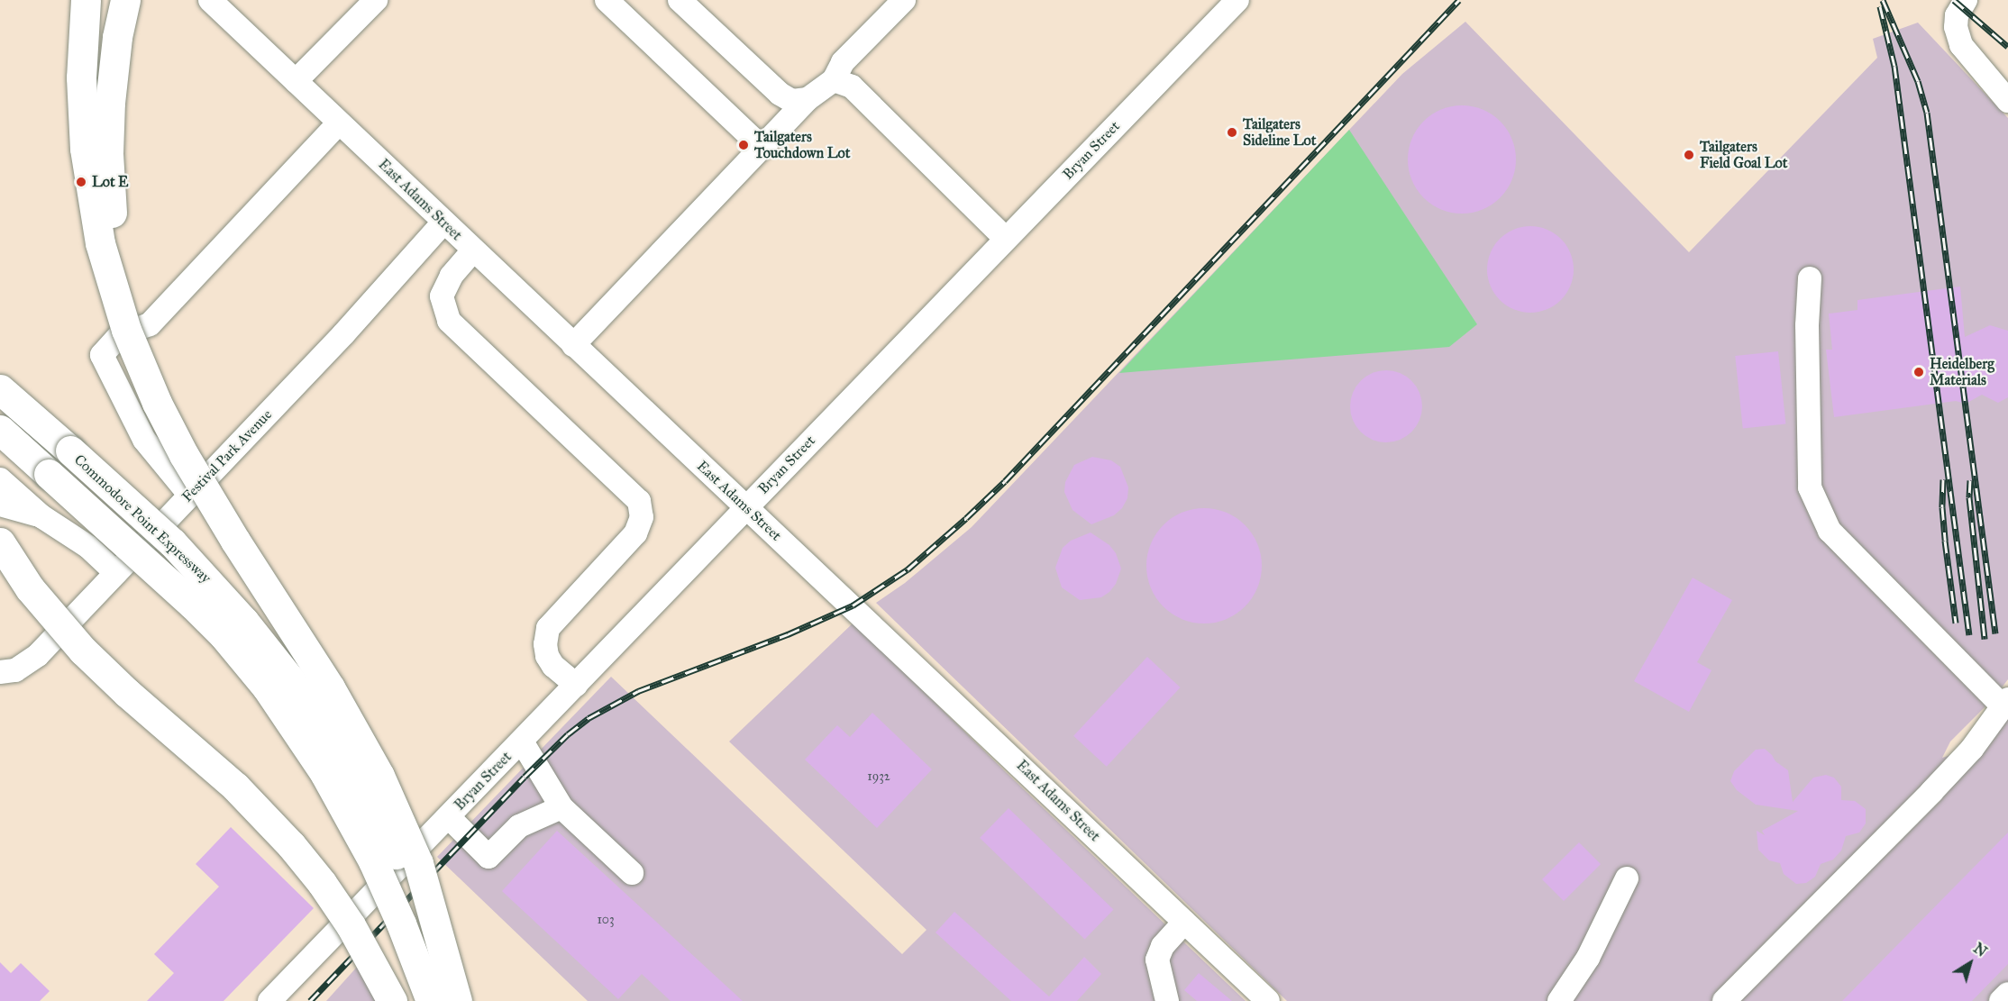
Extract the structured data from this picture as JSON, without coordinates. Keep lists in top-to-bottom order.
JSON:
{
  "streets": {
    "highway": ["Commodore Point Expressway"],
    "street": ["Bryan Street", "East Adams Street", "Festival Park Avenue"]
  },
  "crossings": [
    ["Bryan Street", "East Adams Street"],
    ["East Adams Street", "Festival Park Avenue"]
  ],
  "places": [
    "Tailgaters Sideline Lot",
    "Tailgaters Touchdown Lot",
    "Tailgaters Field Goal Lot",
    "Lot E",
    "Heidelberg Materials"
  ],
  "house_numbers": ["1932", "103"],
  "north": "top right"
}
